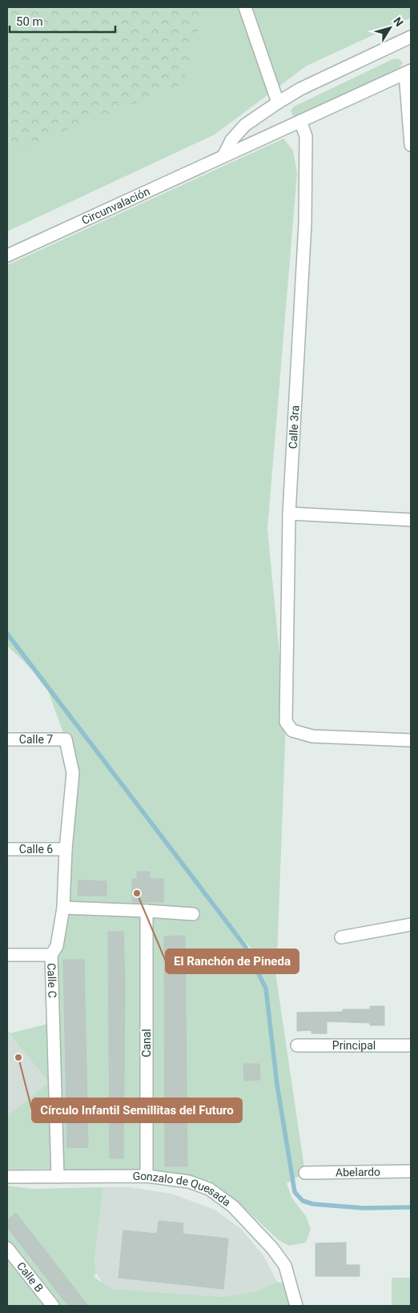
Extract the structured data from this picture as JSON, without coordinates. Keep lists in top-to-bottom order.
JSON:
{
  "streets": {
    "street": [
      "Circunvalación",
      "Calle 3ra",
      "Calle 7",
      "Calle 6",
      "Calle C",
      "Canal",
      "Principal",
      "Abelardo",
      "Gonzalo de Quesada",
      "Calle B"
    ]
  },
  "crossings": [
    ["Circunvalación", "Calle 3ra"],
    ["Calle 7", "Calle C"],
    ["Calle 6", "Calle C"],
    ["Calle C", "Gonzalo de Quesada"],
    ["Canal", "Gonzalo de Quesada"]
  ],
  "places": ["El Ranchón de Pineda", "Círculo Infantil Semillitas del Futuro"],
  "scale_bar": "50 m",
  "north": "top right"
}
